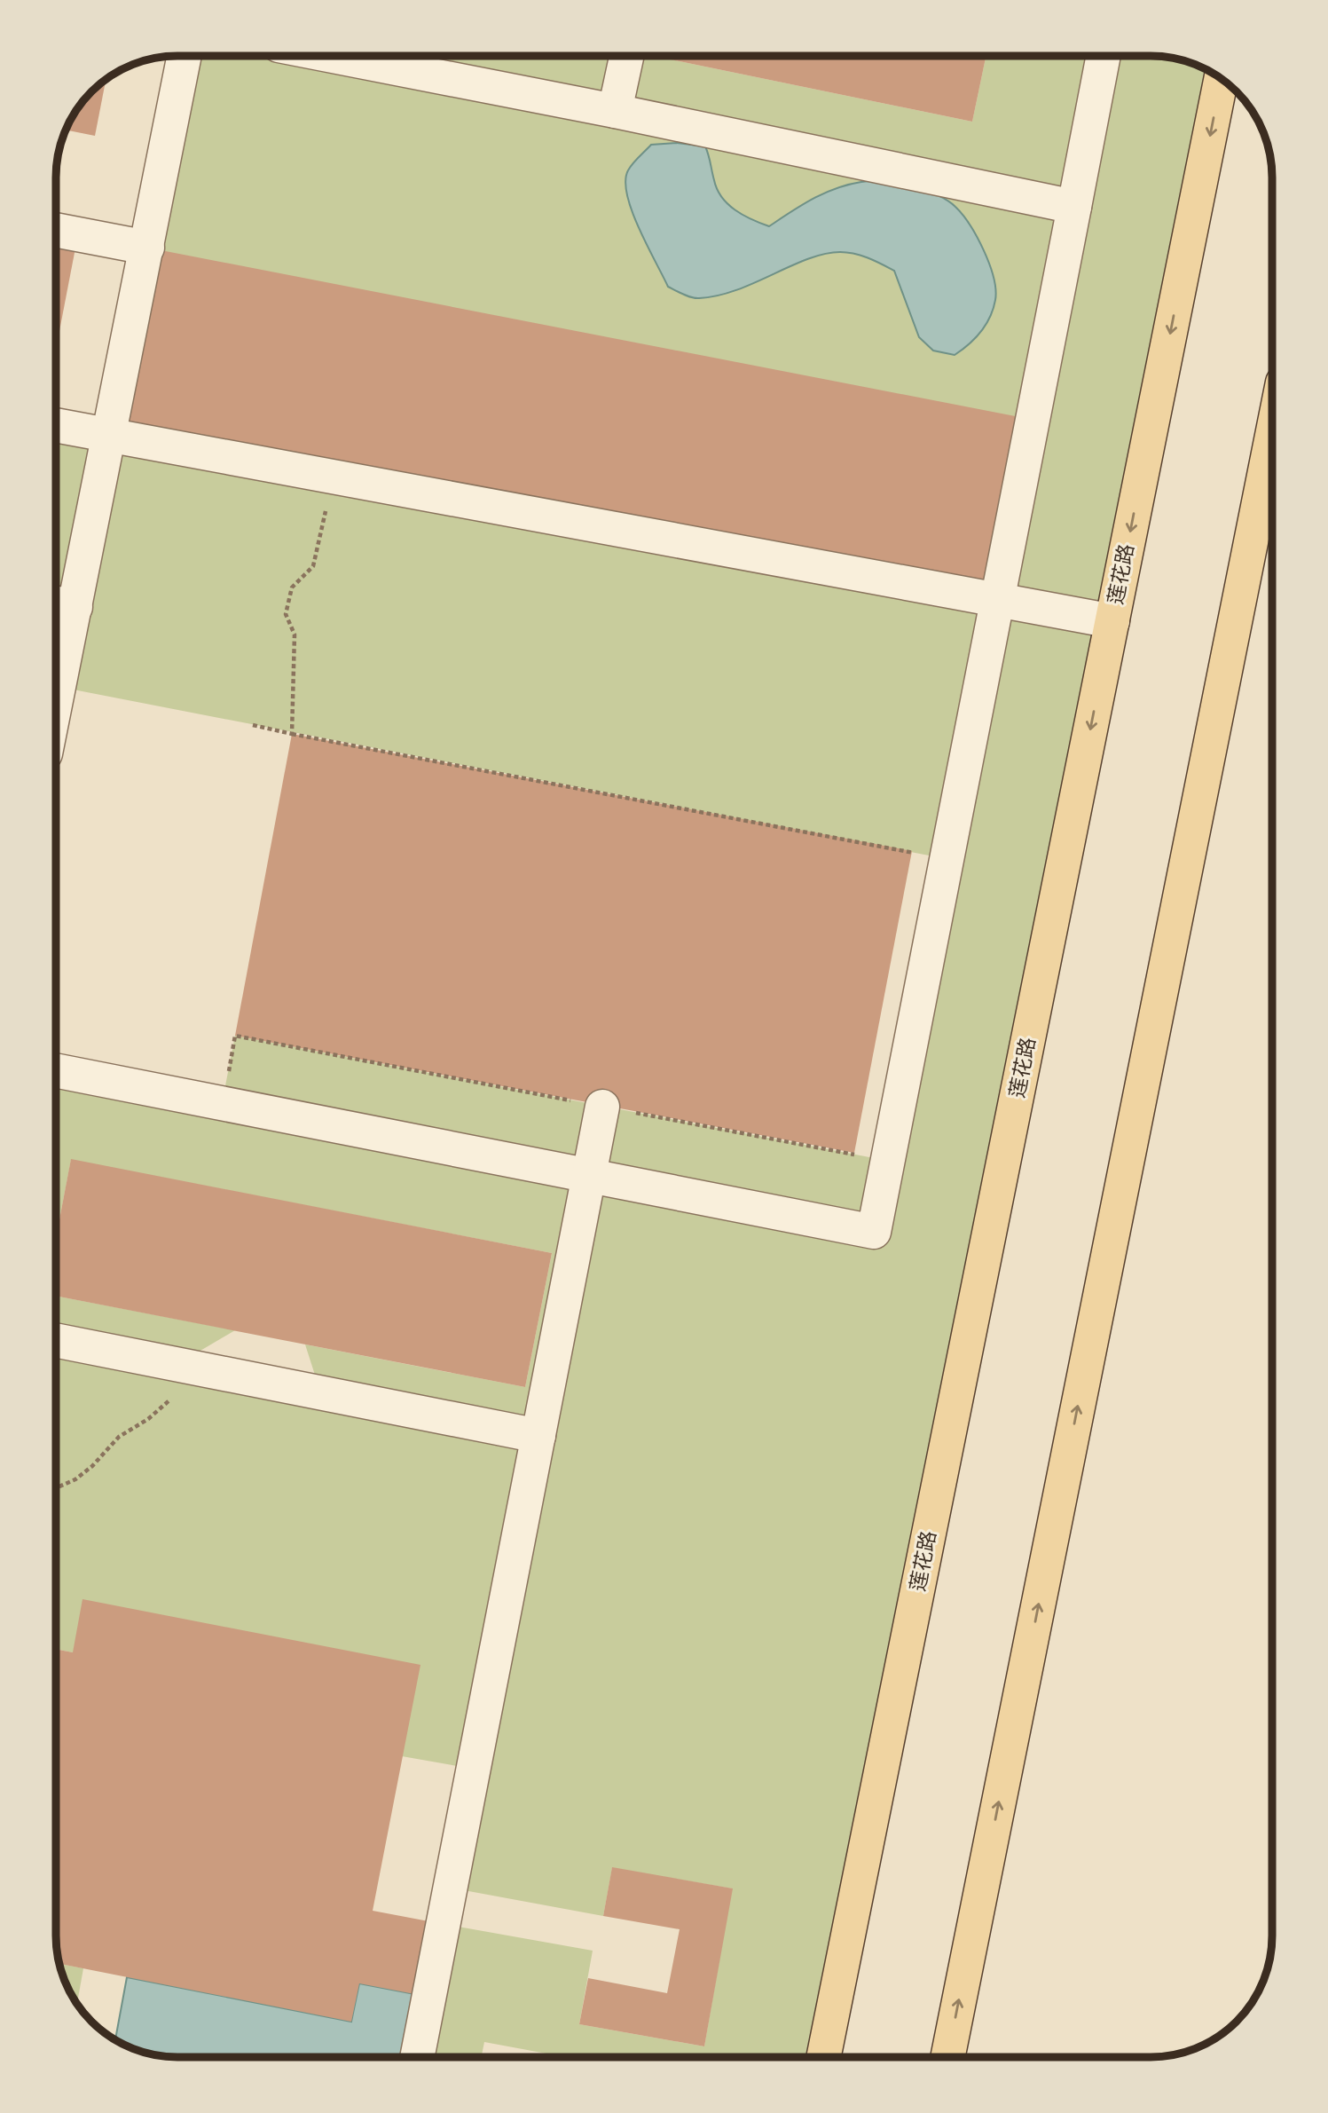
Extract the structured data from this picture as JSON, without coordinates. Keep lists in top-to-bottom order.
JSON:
{
  "streets": {
    "main road": ["莲花路"]
  }
}
